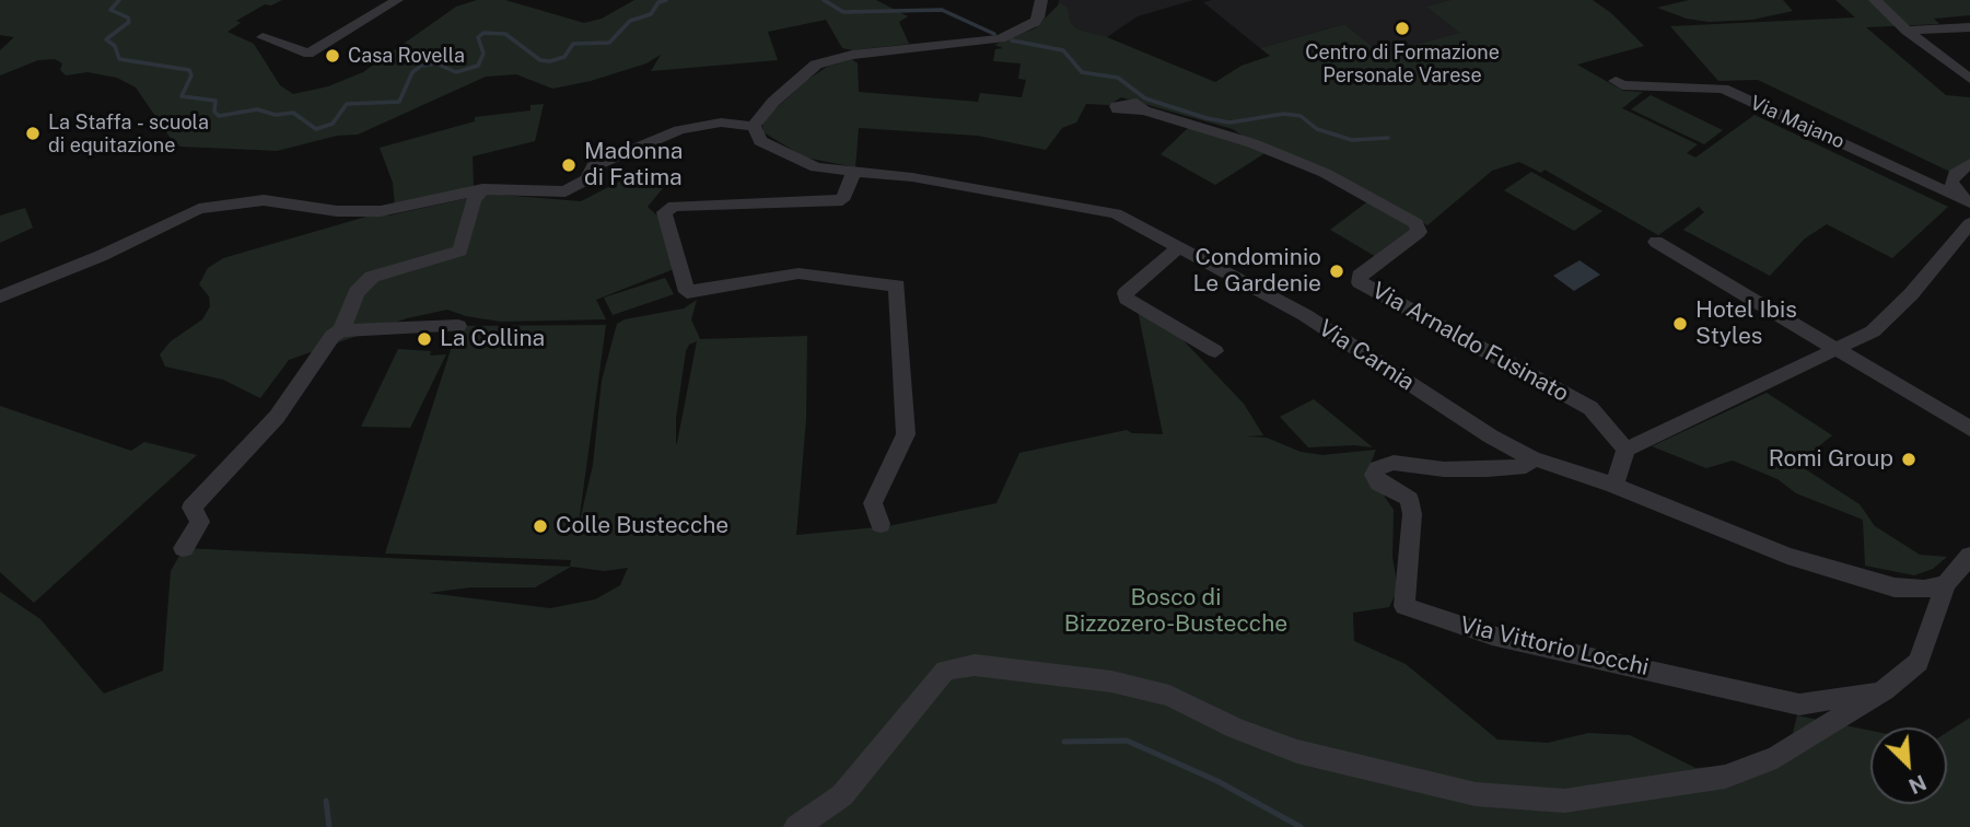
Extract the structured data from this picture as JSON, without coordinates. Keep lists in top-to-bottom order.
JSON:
{
  "streets": {
    "street": [
      "Via Majano",
      "Via Arnaldo Fusinato",
      "Via Carnia",
      "Via Vittorio Locchi"
    ]
  },
  "crossings": [
    ["Via Carnia", "Via Vittorio Locchi"]
  ],
  "parks": ["Bosco di Bizzozero-Bustecche"],
  "places": [
    "Centro di Formazione Personale Varese",
    "Casa Rovella",
    "La Staffa - scuola di equitazione",
    "Madonna di Fatima",
    "Condominio Le Gardenie",
    "Hotel Ibis Styles",
    "La Collina",
    "Romi Group",
    "Colle Bustecche"
  ],
  "north": "bottom right"
}
